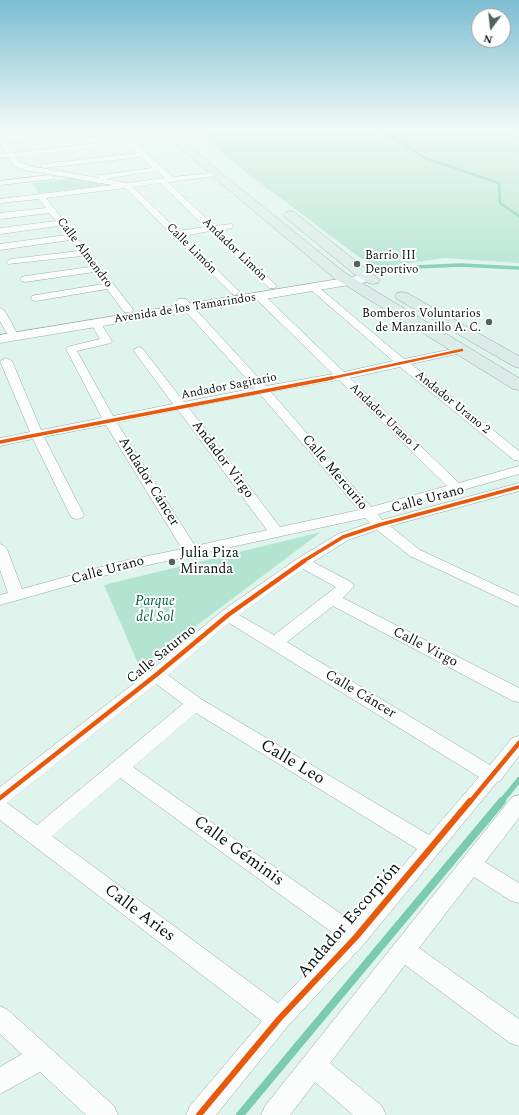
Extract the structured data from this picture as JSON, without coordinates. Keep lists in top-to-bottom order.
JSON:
{
  "streets": {
    "street": [
      "Calle Limón",
      "Andador Limón",
      "Calle Almendro",
      "Avenida de los Tamarindos",
      "Andador Sagitario",
      "Andador Urano 2",
      "Andador Urano 1",
      "Andador Virgo",
      "Calle Mercurio",
      "Andador Cáncer",
      "Calle Urano",
      "Calle Virgo",
      "Calle Saturno",
      "Calle Cáncer",
      "Calle Leo",
      "Calle Géminis",
      "Calle Aries",
      "Andador Escorpión"
    ]
  },
  "crossings": [
    ["Avenida de los Tamarindos", "Andador Urano 2"],
    ["Avenida de los Tamarindos", "Andador Urano 1"],
    ["Avenida de los Tamarindos", "Calle Mercurio"],
    ["Avenida de los Tamarindos", "Andador Cáncer"],
    ["Andador Sagitario", "Andador Urano 2"],
    ["Andador Sagitario", "Andador Urano 1"],
    ["Andador Sagitario", "Andador Virgo"],
    ["Andador Sagitario", "Calle Mercurio"],
    ["Andador Sagitario", "Andador Cáncer"],
    ["Andador Urano 1", "Calle Urano"],
    ["Andador Virgo", "Calle Urano"],
    ["Calle Mercurio", "Calle Urano"],
    ["Andador Cáncer", "Calle Urano"],
    ["Calle Urano", "Calle Saturno"],
    ["Calle Saturno", "Calle Cáncer"],
    ["Calle Saturno", "Calle Leo"],
    ["Calle Saturno", "Calle Aries"],
    ["Calle Cáncer", "Andador Escorpión"],
    ["Calle Leo", "Andador Escorpión"],
    ["Calle Géminis", "Andador Escorpión"],
    ["Calle Aries", "Andador Escorpión"]
  ],
  "parks": ["Parque del Sol"],
  "places": ["Barrio III Deportivo", "Bomberos Voluntarios de Manzanillo A. C.", "Julia Piza Miranda"],
  "north": "bottom"
}
